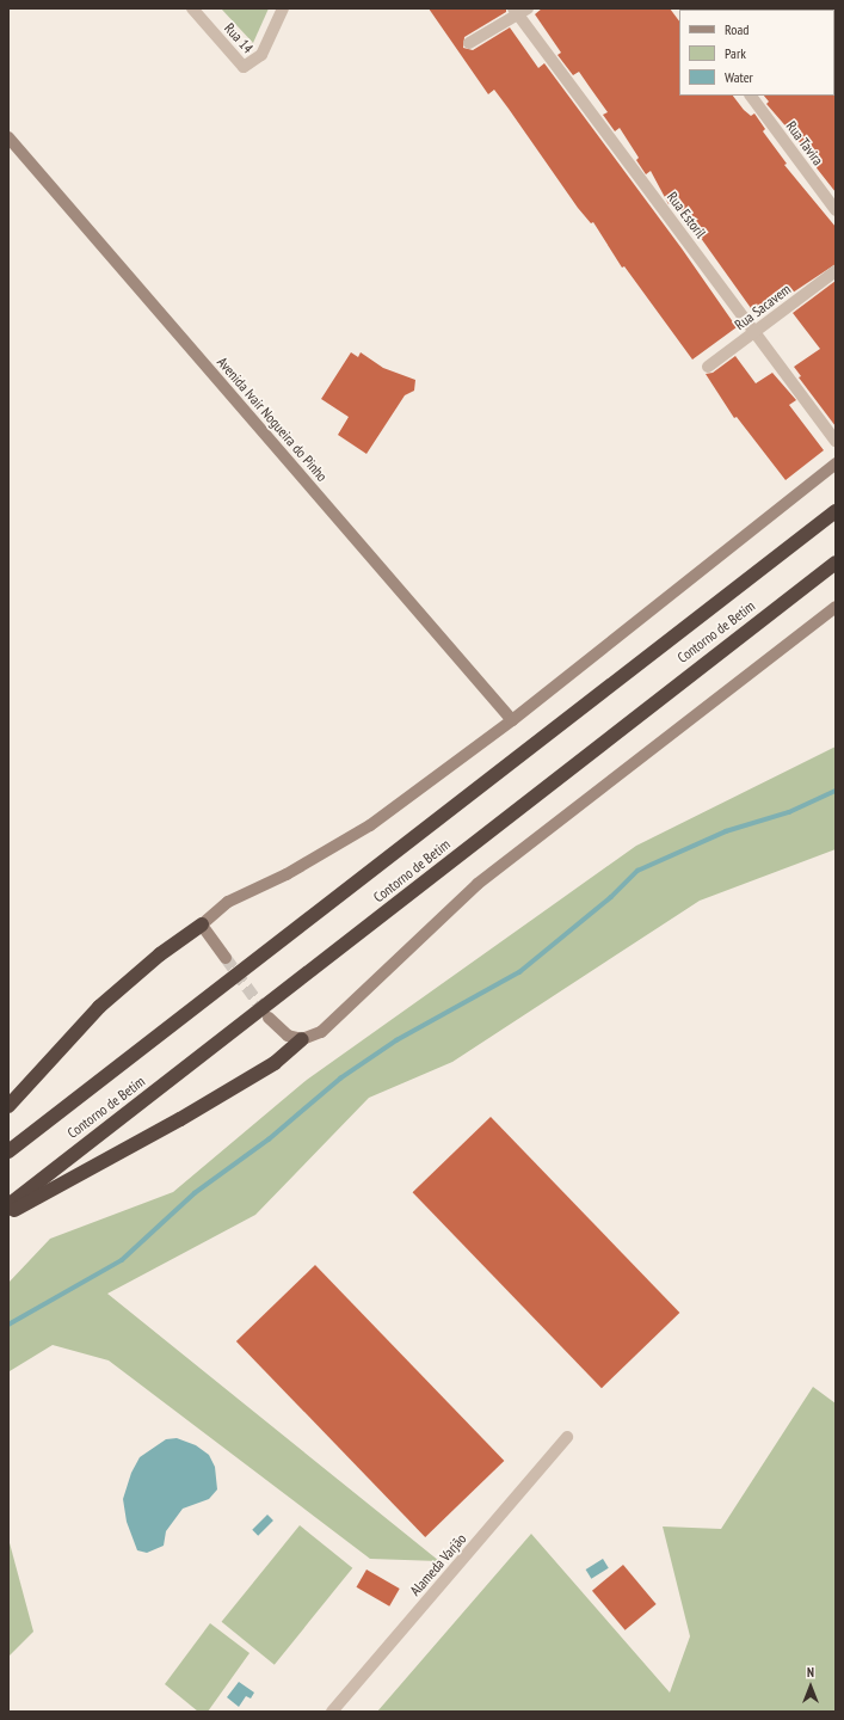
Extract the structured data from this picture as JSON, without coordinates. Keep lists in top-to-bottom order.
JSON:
{
  "streets": {
    "highway": ["Contorno de Betim"],
    "street": [
      "Rua 14",
      "Rua Tavira",
      "Rua Estoril",
      "Rua Sacavem",
      "Avenida Ivair Nogueira do Pinho",
      "Alameda Varjão"
    ]
  },
  "crossings": [
    ["Rua Estoril", "Rua Sacavem"]
  ],
  "legend": ["Road", "Park", "Water"],
  "north": "top"
}
